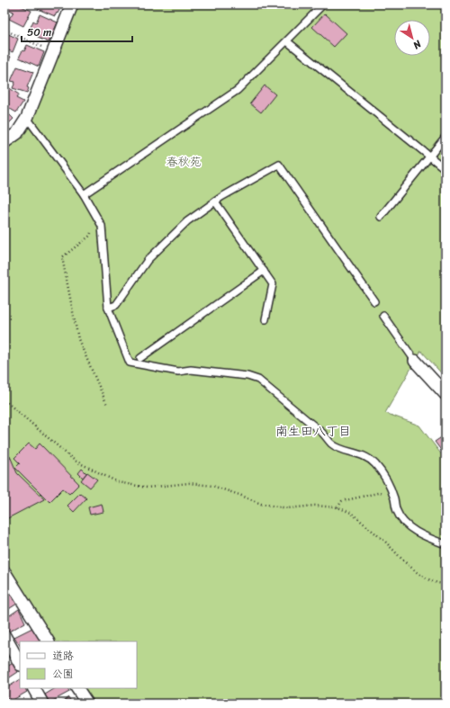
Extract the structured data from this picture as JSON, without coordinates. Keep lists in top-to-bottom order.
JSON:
{
  "districts": ["南生田八丁目"],
  "parks": ["春秋苑"],
  "legend": ["道路", "公園"],
  "scale_bar": "50 m",
  "north": "bottom right"
}
